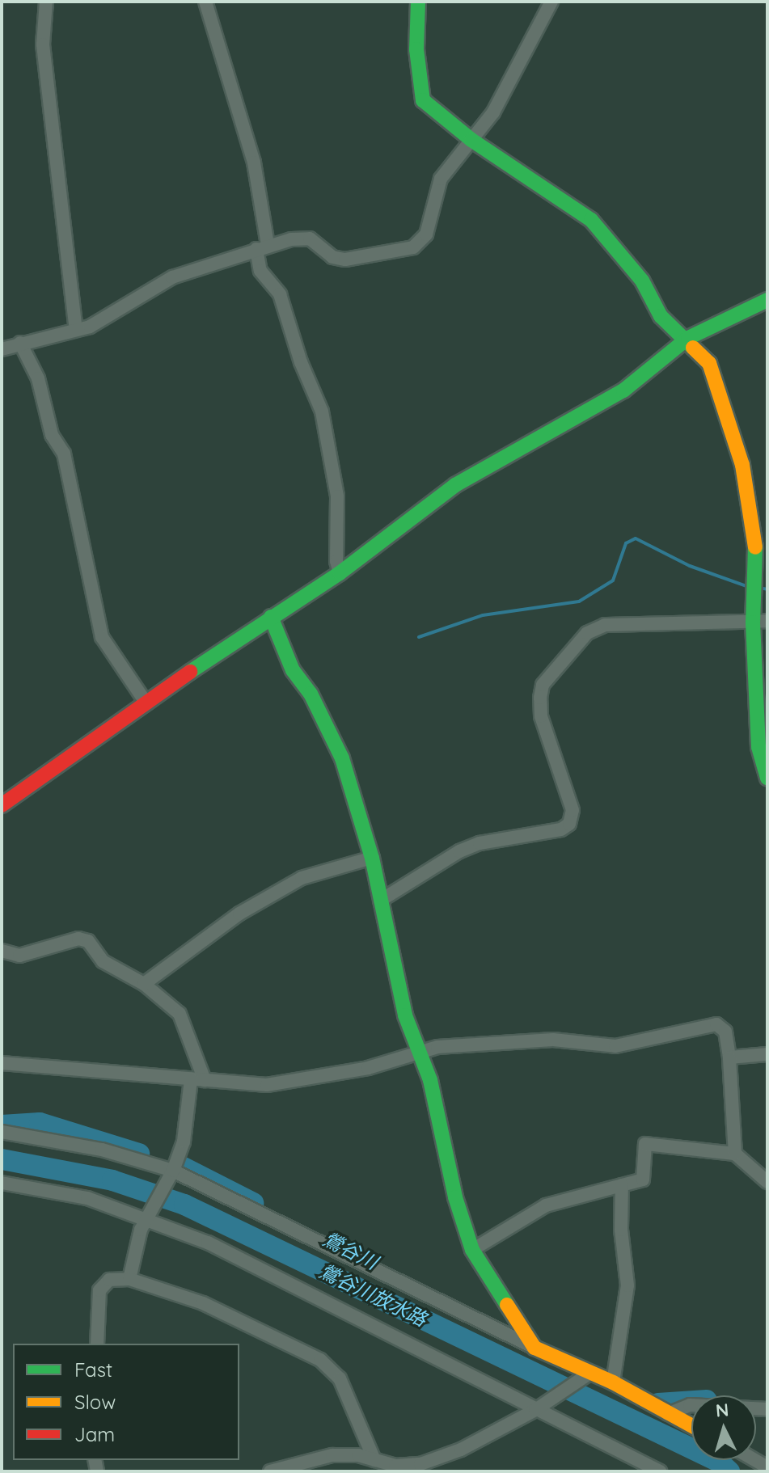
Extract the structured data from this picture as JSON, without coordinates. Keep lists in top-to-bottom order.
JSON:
{
  "water": ["鶯谷川", "鶯谷川放水路"],
  "legend": ["Fast", "Slow", "Jam"],
  "north": "top"
}
